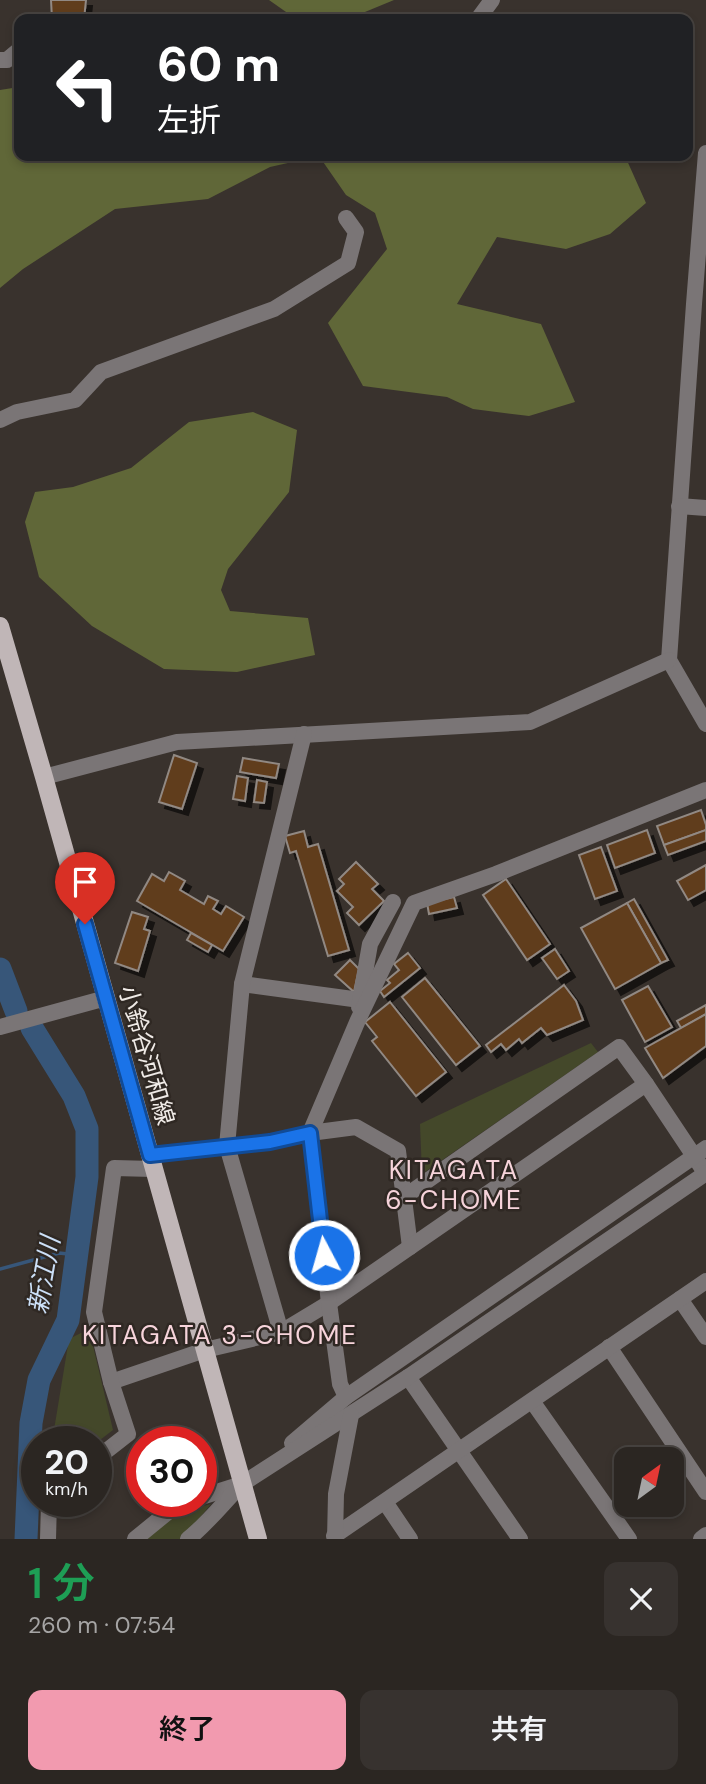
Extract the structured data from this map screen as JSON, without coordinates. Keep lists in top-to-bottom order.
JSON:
{
  "streets": {
    "main road": ["小鈴谷河和線"]
  },
  "districts": ["KITAGATA 6-CHOME", "KITAGATA 3-CHOME"],
  "water": ["新江川"],
  "north": "top right",
  "page": {
    "turn": ["60 m", "左折"],
    "speed": "20 km/h",
    "limit": "30",
    "heading": ["1 分", "260 m · 07:54"],
    "buttons": ["終了", "共有"]
  }
}
